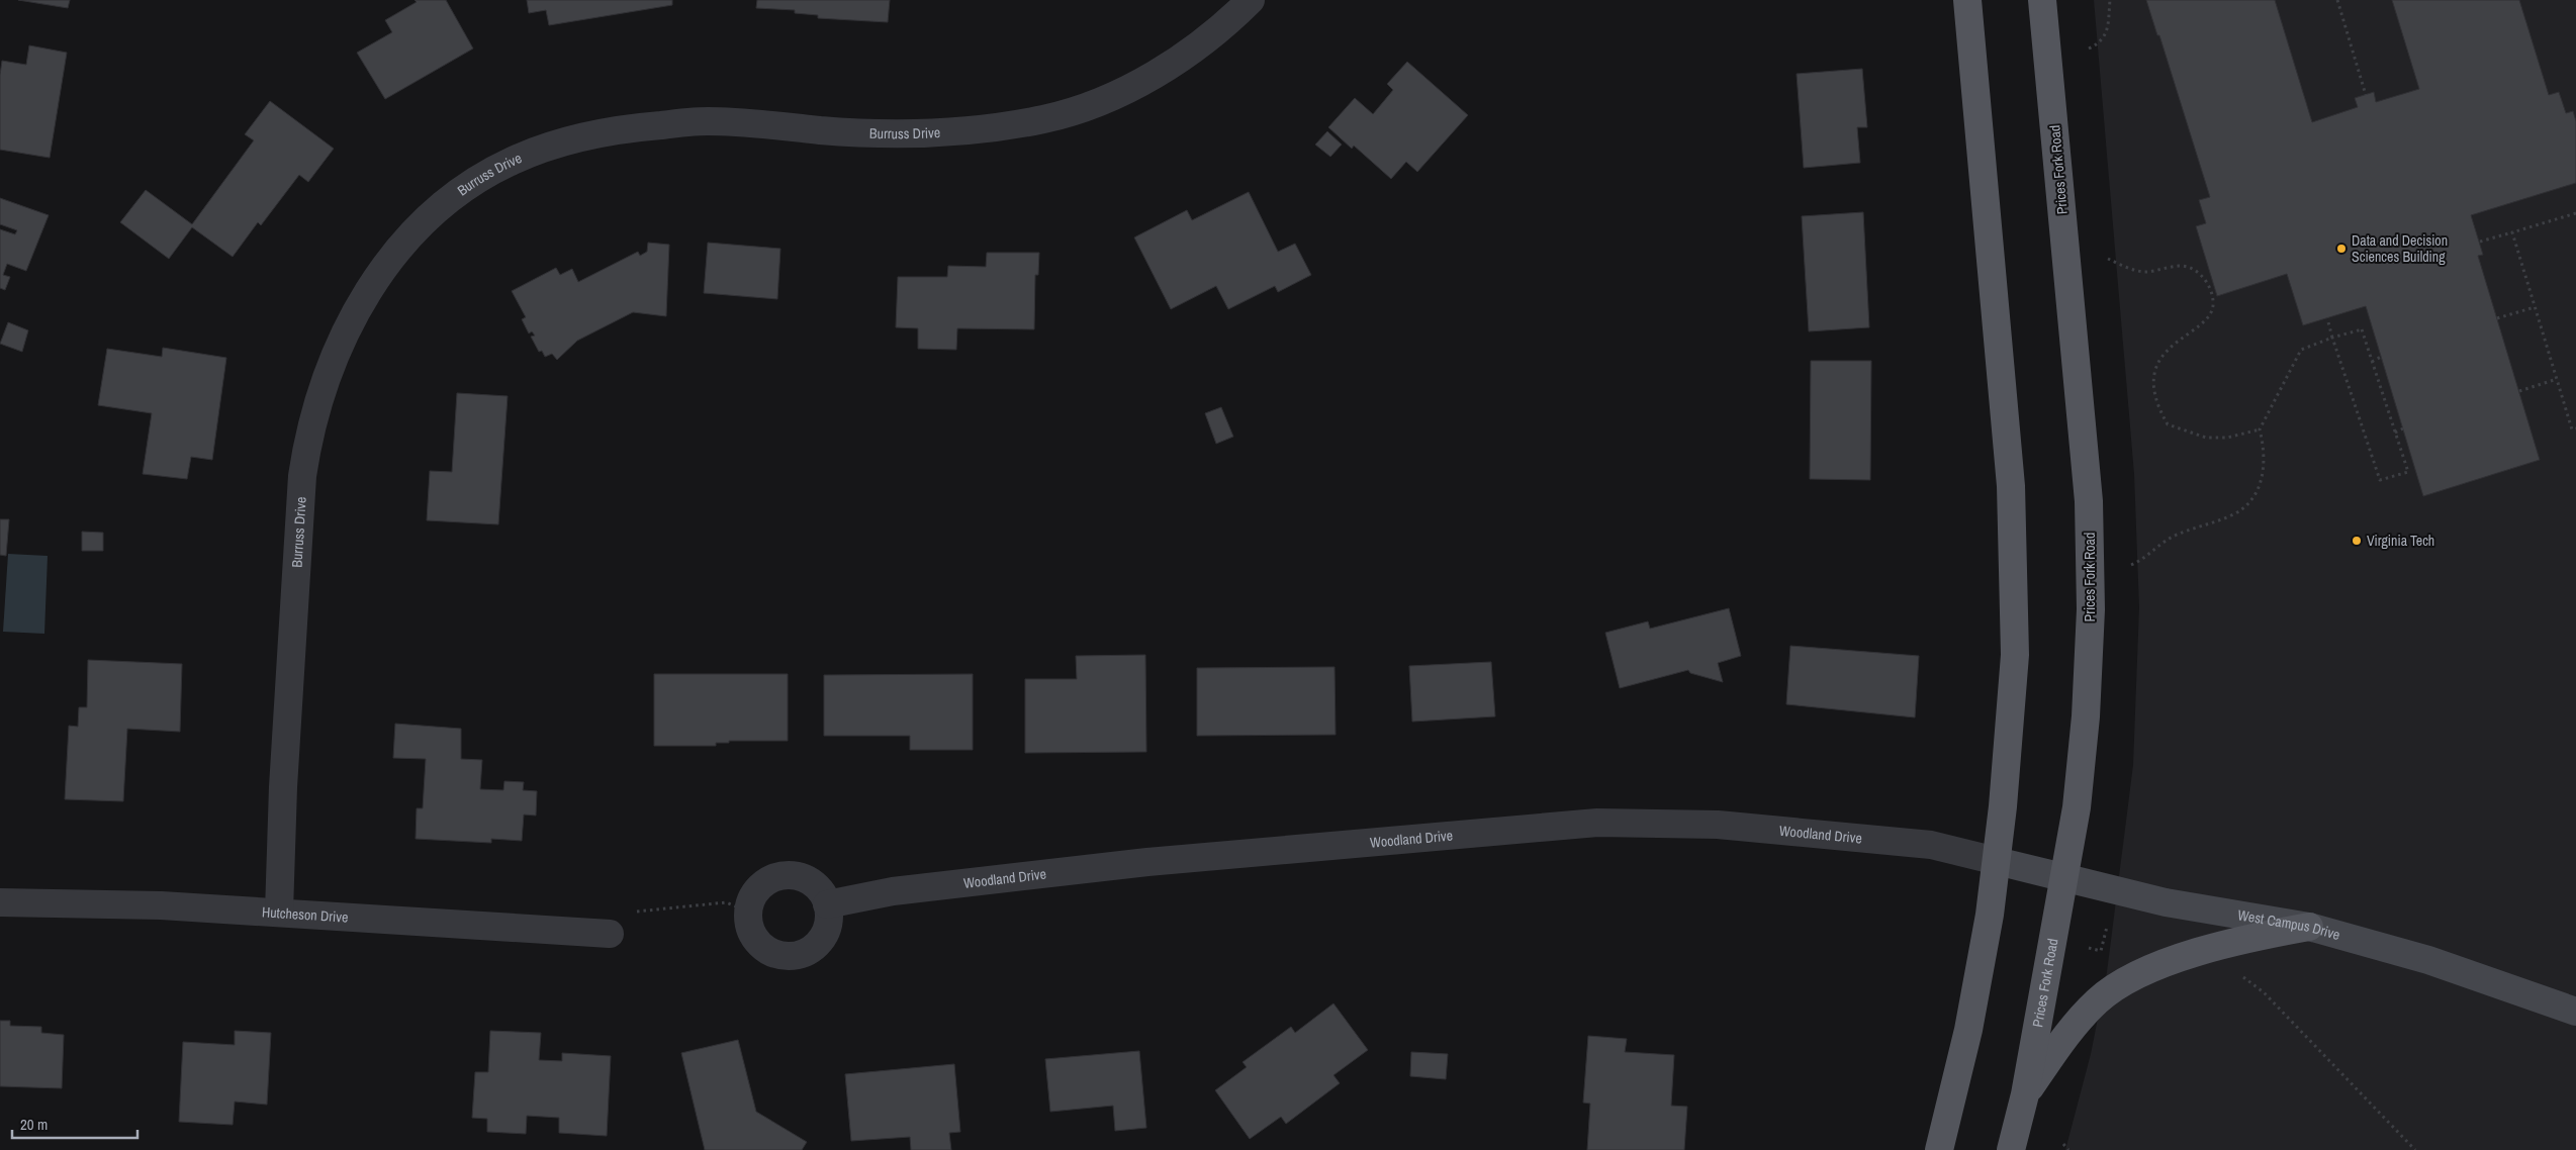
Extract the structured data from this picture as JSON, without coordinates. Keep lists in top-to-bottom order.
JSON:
{
  "streets": {
    "main road": ["Prices Fork Road"],
    "street": [
      "Burruss Drive",
      "Woodland Drive",
      "Hutcheson Drive",
      "West Campus Drive"
    ]
  },
  "crossings": [
    ["Burruss Drive", "Hutcheson Drive"],
    ["Prices Fork Road", "West Campus Drive"],
    ["Woodland Drive", "West Campus Drive"]
  ],
  "places": ["Data and Decision Sciences Building", "Virginia Tech"],
  "scale_bar": "20 m"
}
